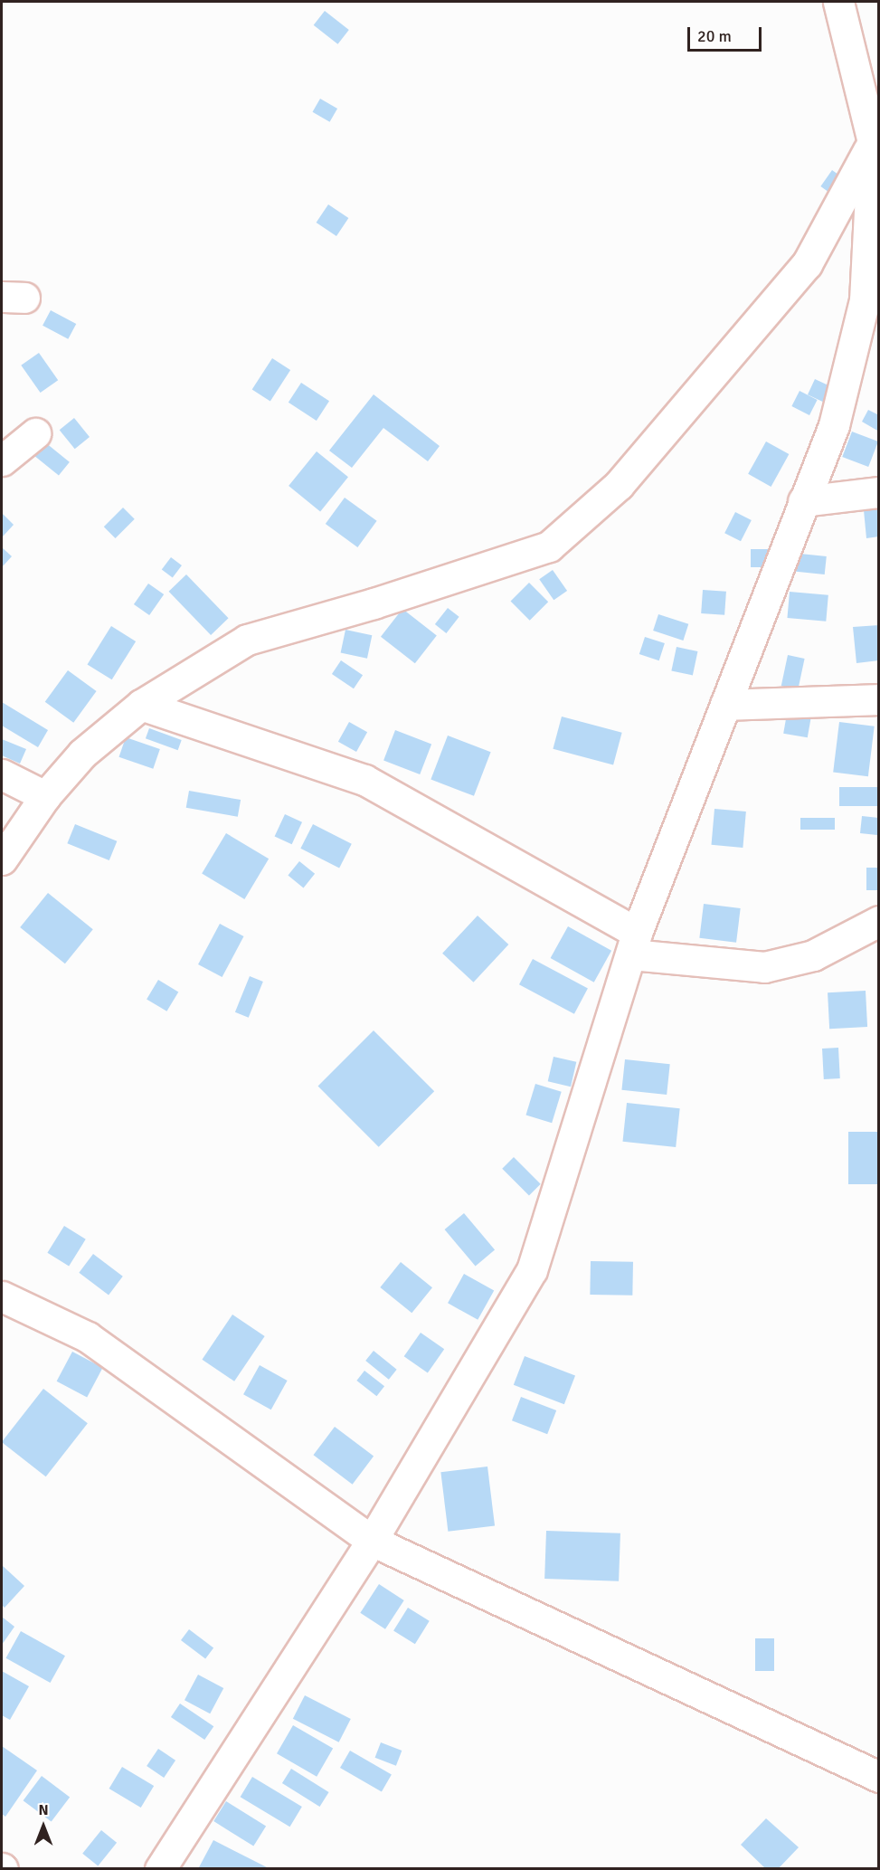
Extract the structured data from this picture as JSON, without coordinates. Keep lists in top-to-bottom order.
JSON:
{
  "scale_bar": "20 m",
  "north": "top"
}
